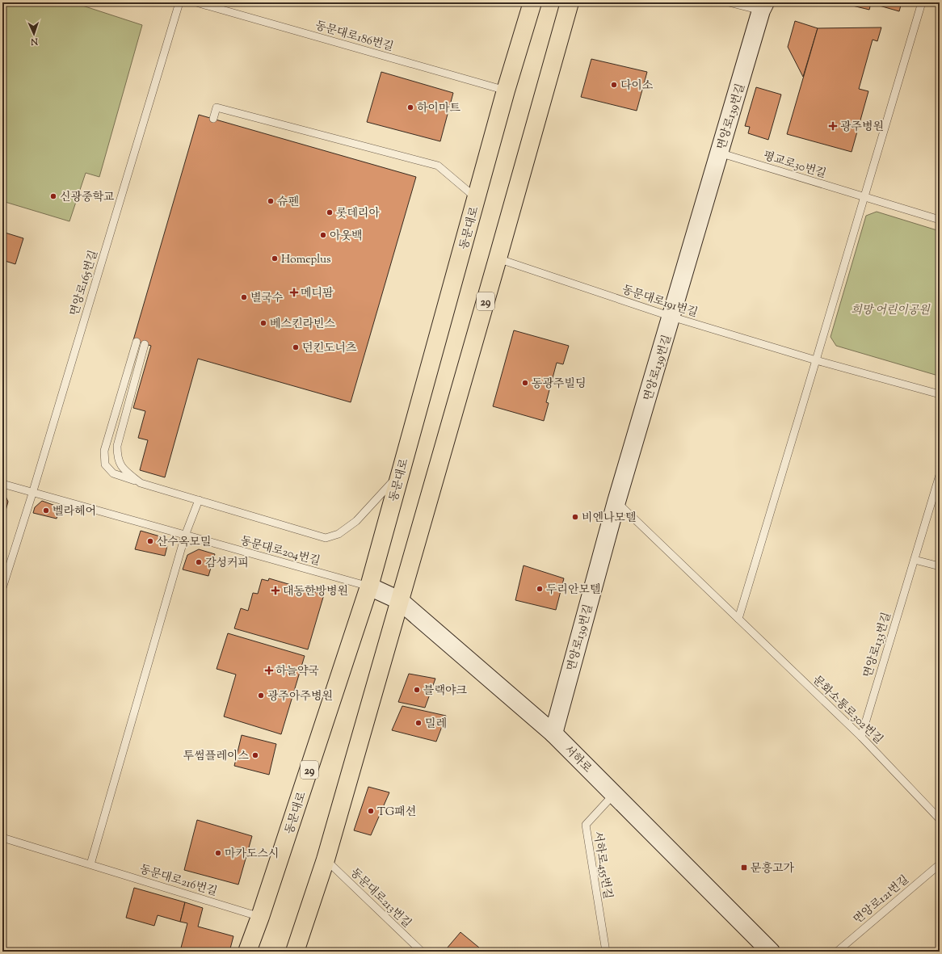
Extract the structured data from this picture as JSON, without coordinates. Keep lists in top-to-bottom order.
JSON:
{
  "streets": {
    "main road": ["동문대로", "29"],
    "street": ["면앙로139번길", "서하로"],
    "lane": [
      "동문대로186번길",
      "평교로30번길",
      "면앙로165번길",
      "동문대로191번길",
      "동문대로204번길",
      "면앙로133번길",
      "문화소통로302번길",
      "서하로455번길",
      "동문대로216번길",
      "동문대로213번길",
      "면앙로121번길"
    ]
  },
  "crossings": [
    ["동문대로186번길", "동문대로"],
    ["면앙로139번길", "평교로30번길"],
    ["면앙로139번길", "동문대로191번길"],
    ["면앙로139번길", "문화소통로302번길"],
    ["면앙로139번길", "서하로"],
    ["동문대로", "동문대로204번길"],
    ["동문대로", "서하로"],
    ["동문대로", "동문대로216번길"],
    ["면앙로165번길", "동문대로204번길"],
    ["동문대로191번길", "29"],
    ["29", "서하로"],
    ["29", "동문대로213번길"],
    ["동문대로204번길", "서하로"],
    ["면앙로133번길", "문화소통로302번길"],
    ["서하로", "서하로455번길"]
  ],
  "parks": ["희망 어린이공원"],
  "places": {
    "other": [
      "다이소",
      "하이마트",
      "신광중학교",
      "슈펜",
      "롯데리아",
      "아웃백",
      "Homeplus",
      "별국수",
      "베스킨라빈스",
      "던킨도너츠",
      "동광주빌딩",
      "벨라헤어",
      "비엔나모텔",
      "산수옥모밀",
      "감성커피",
      "두리안모텔",
      "블랙야크",
      "광주아주병원",
      "밀레",
      "투썸플레이스",
      "TG패션",
      "마카도스시"
    ],
    "health": [
      "광주병원",
      "메디팜",
      "대동한방병원",
      "하늘약국"
    ],
    "transit": ["문흥고가"]
  },
  "north": "bottom"
}
